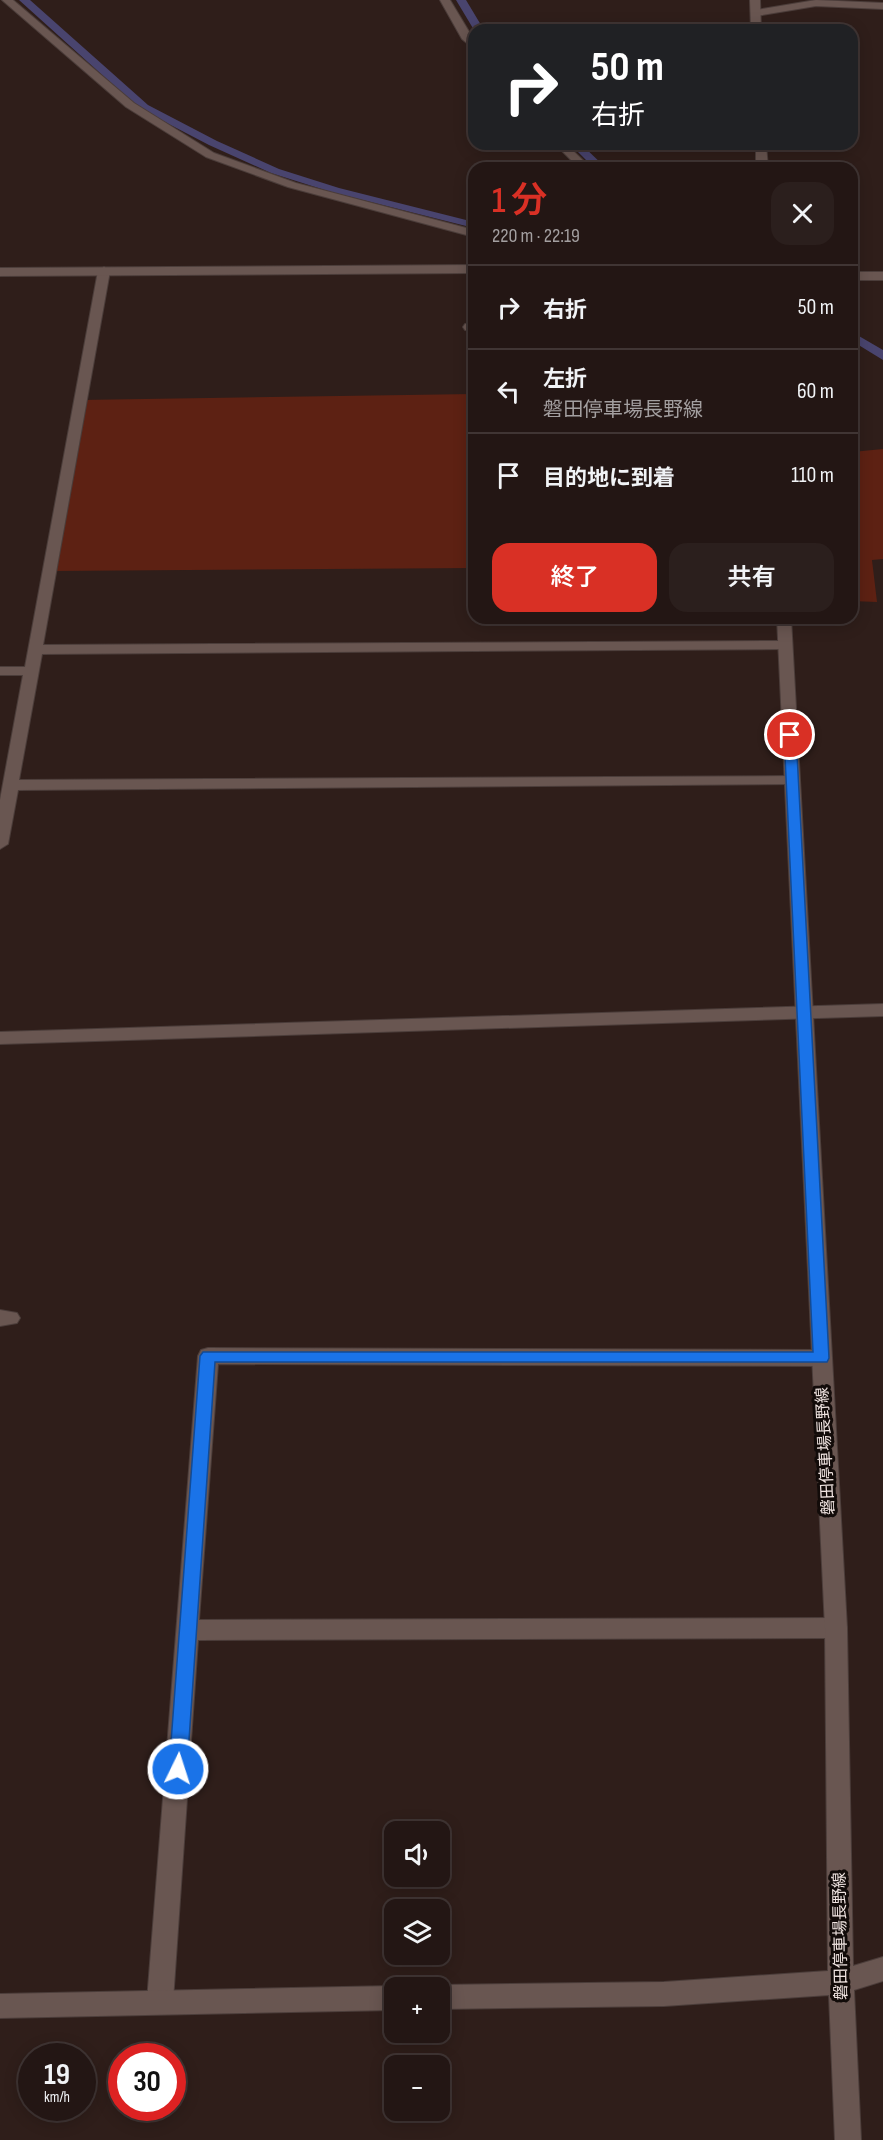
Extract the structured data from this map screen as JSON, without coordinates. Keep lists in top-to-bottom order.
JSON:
{
  "streets": {
    "street": ["磐田停車場長野線"]
  },
  "page": {
    "turn": ["50 m", "右折"],
    "heading": ["1 分", "220 m · 22:19"],
    "list": [
      {
        "name": "右折",
        "value": "50 m"
      },
      {
        "name": "左折",
        "note": "磐田停車場長野線",
        "value": "60 m"
      },
      {
        "name": "目的地に到着",
        "value": "110 m"
      }
    ],
    "buttons": ["終了", "共有"],
    "map_buttons": ["+", "−"],
    "speed": "19 km/h",
    "limit": "30"
  }
}
